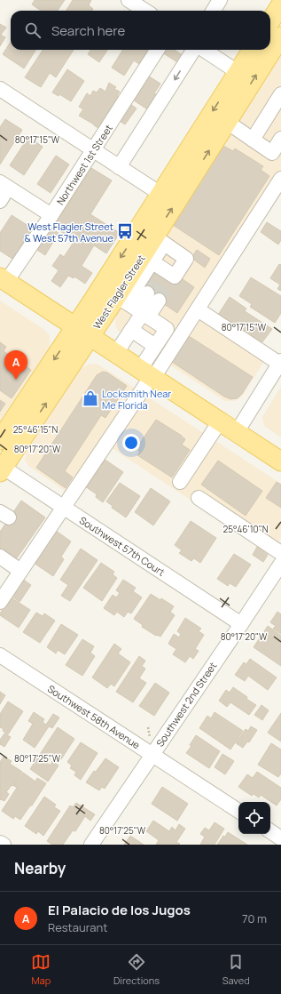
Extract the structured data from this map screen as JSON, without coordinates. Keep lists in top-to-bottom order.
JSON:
{
  "streets": {
    "main road": ["West Flagler Street"],
    "street": [
      "Northwest 1st Street",
      "Southwest 57th Court",
      "Southwest 2nd Street",
      "Southwest 58th Avenue"
    ]
  },
  "crossings": [
    ["West Flagler Street", "Southwest 57th Court"],
    ["Southwest 57th Court", "Southwest 2nd Street"],
    ["Southwest 2nd Street", "Southwest 58th Avenue"]
  ],
  "places": {
    "bus stop": ["West Flagler Street & West 57th Avenue"],
    "shop": ["Locksmith Near Me Florida"]
  },
  "page": {
    "search": "Search here",
    "pins": "A",
    "heading": "Nearby",
    "list": [
      {
        "mark": "A",
        "name": "El Palacio de los Jugos",
        "note": "Restaurant",
        "value": "70 m"
      }
    ],
    "nav": ["Map", "Directions", "Saved"]
  },
  "coordinates": [
    "80°17'15\"W",
    "25°46'15\"N",
    "80°17'20\"W",
    "25°46'10\"N",
    "80°17'25\"W"
  ]
}
